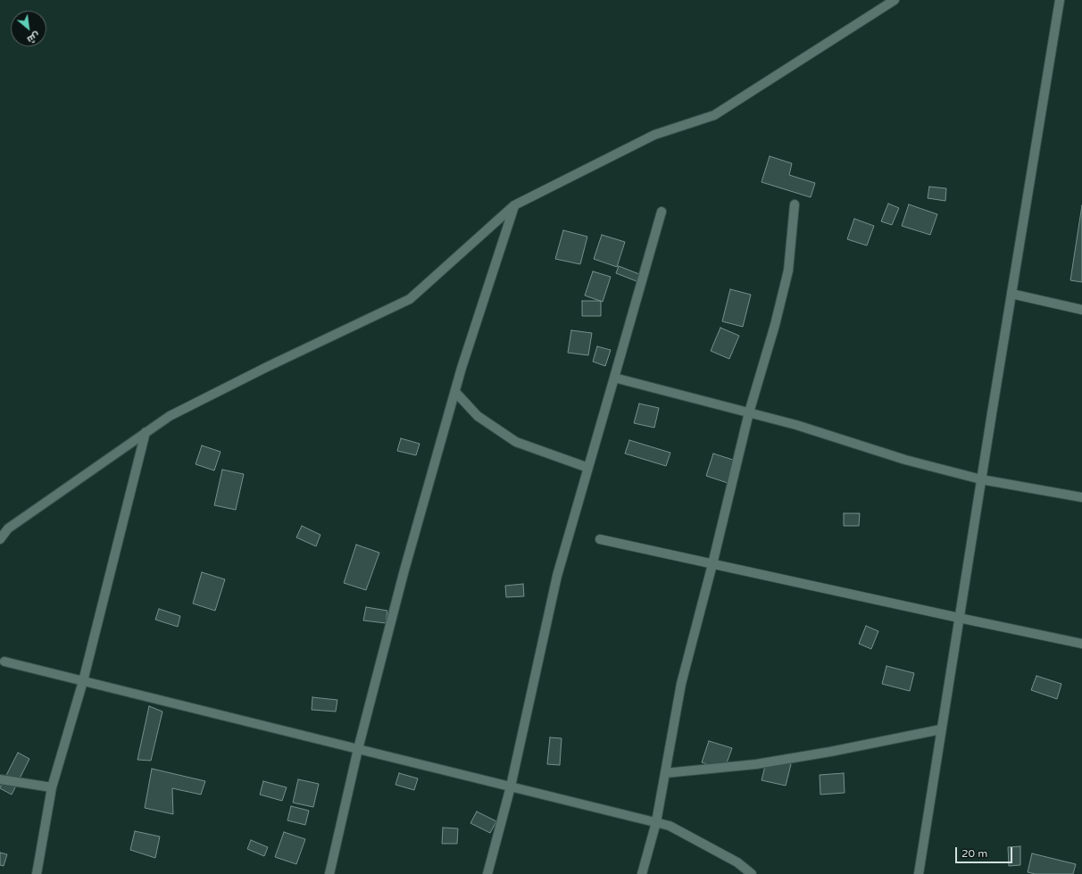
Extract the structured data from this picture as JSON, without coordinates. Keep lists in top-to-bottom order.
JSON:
{
  "scale_bar": "20 m",
  "north": "bottom right"
}
